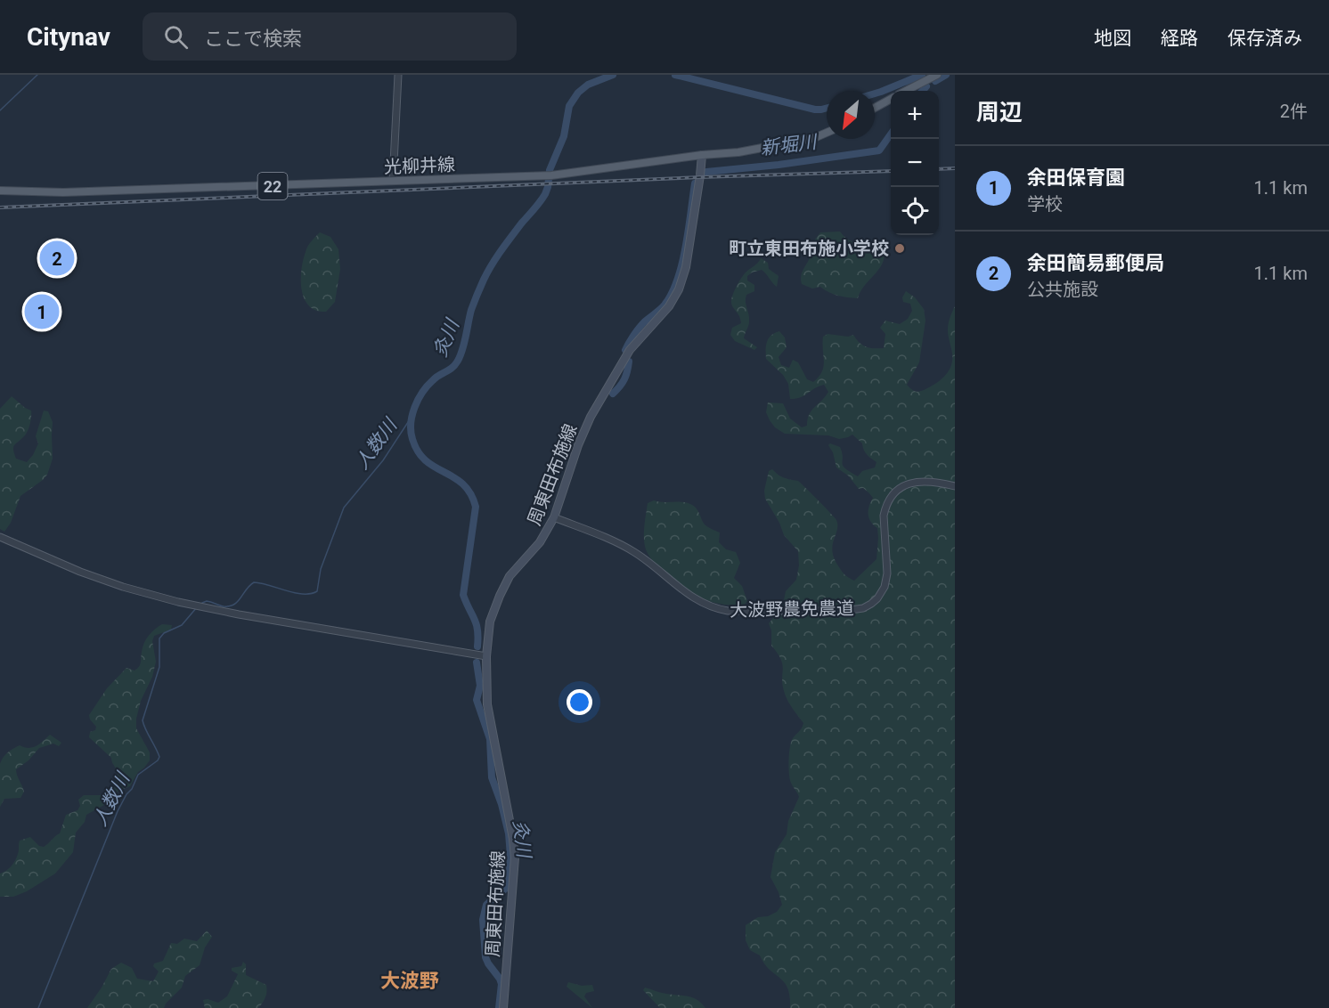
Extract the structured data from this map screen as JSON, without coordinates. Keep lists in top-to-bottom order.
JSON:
{
  "streets": {
    "main road": ["光柳井線", "22", "周東田布施線"],
    "street": ["大波野農免農道"]
  },
  "crossings": [
    ["光柳井線", "周東田布施線"],
    ["周東田布施線", "大波野農免農道"]
  ],
  "districts": ["大波野"],
  "water": ["新堀川", "灸川", "人数川"],
  "places": ["町立東田布施小学校"],
  "north": "bottom left",
  "page": {
    "header": "Citynav",
    "search": "ここで検索",
    "nav": ["地図", "経路", "保存済み"],
    "heading": ["周辺", "2件"],
    "map_buttons": ["+", "−"],
    "list": [
      {
        "mark": "1",
        "name": "余田保育園",
        "note": "学校",
        "value": "1.1 km"
      },
      {
        "mark": "2",
        "name": "余田簡易郵便局",
        "note": "公共施設",
        "value": "1.1 km"
      }
    ],
    "pins": ["2", "1"]
  }
}
